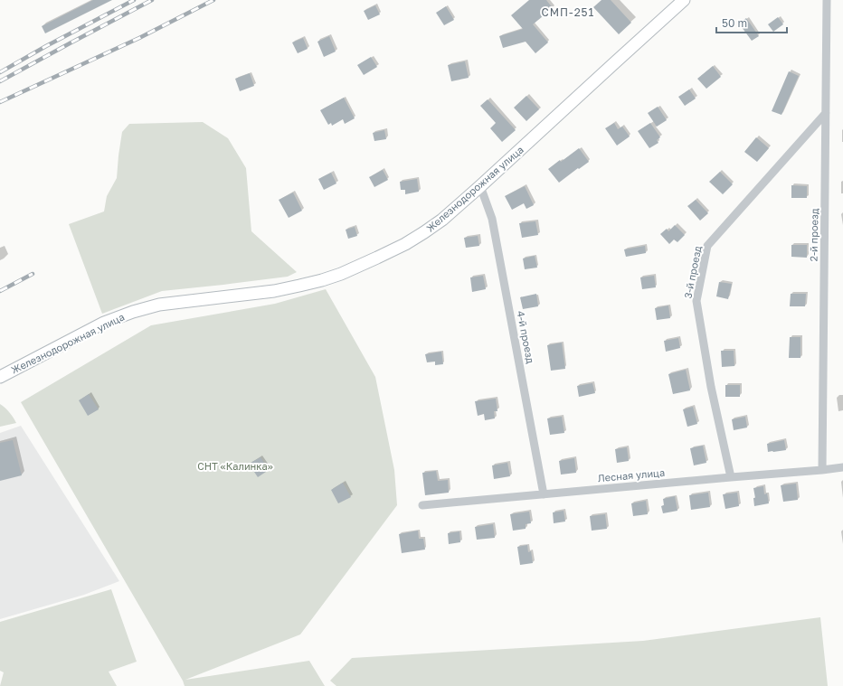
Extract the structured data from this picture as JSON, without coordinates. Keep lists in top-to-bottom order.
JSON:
{
  "streets": {
    "street": [
      "Железнодорожная улица",
      "2-й проезд",
      "3-й проезд",
      "4-й проезд",
      "Лесная улица"
    ]
  },
  "crossings": [
    ["Железнодорожная улица", "4-й проезд"],
    ["2-й проезд", "3-й проезд"],
    ["2-й проезд", "Лесная улица"],
    ["3-й проезд", "Лесная улица"],
    ["4-й проезд", "Лесная улица"]
  ],
  "districts": ["СМП-251"],
  "parks": ["СНТ «Калинка»"],
  "scale_bar": "50 m"
}
